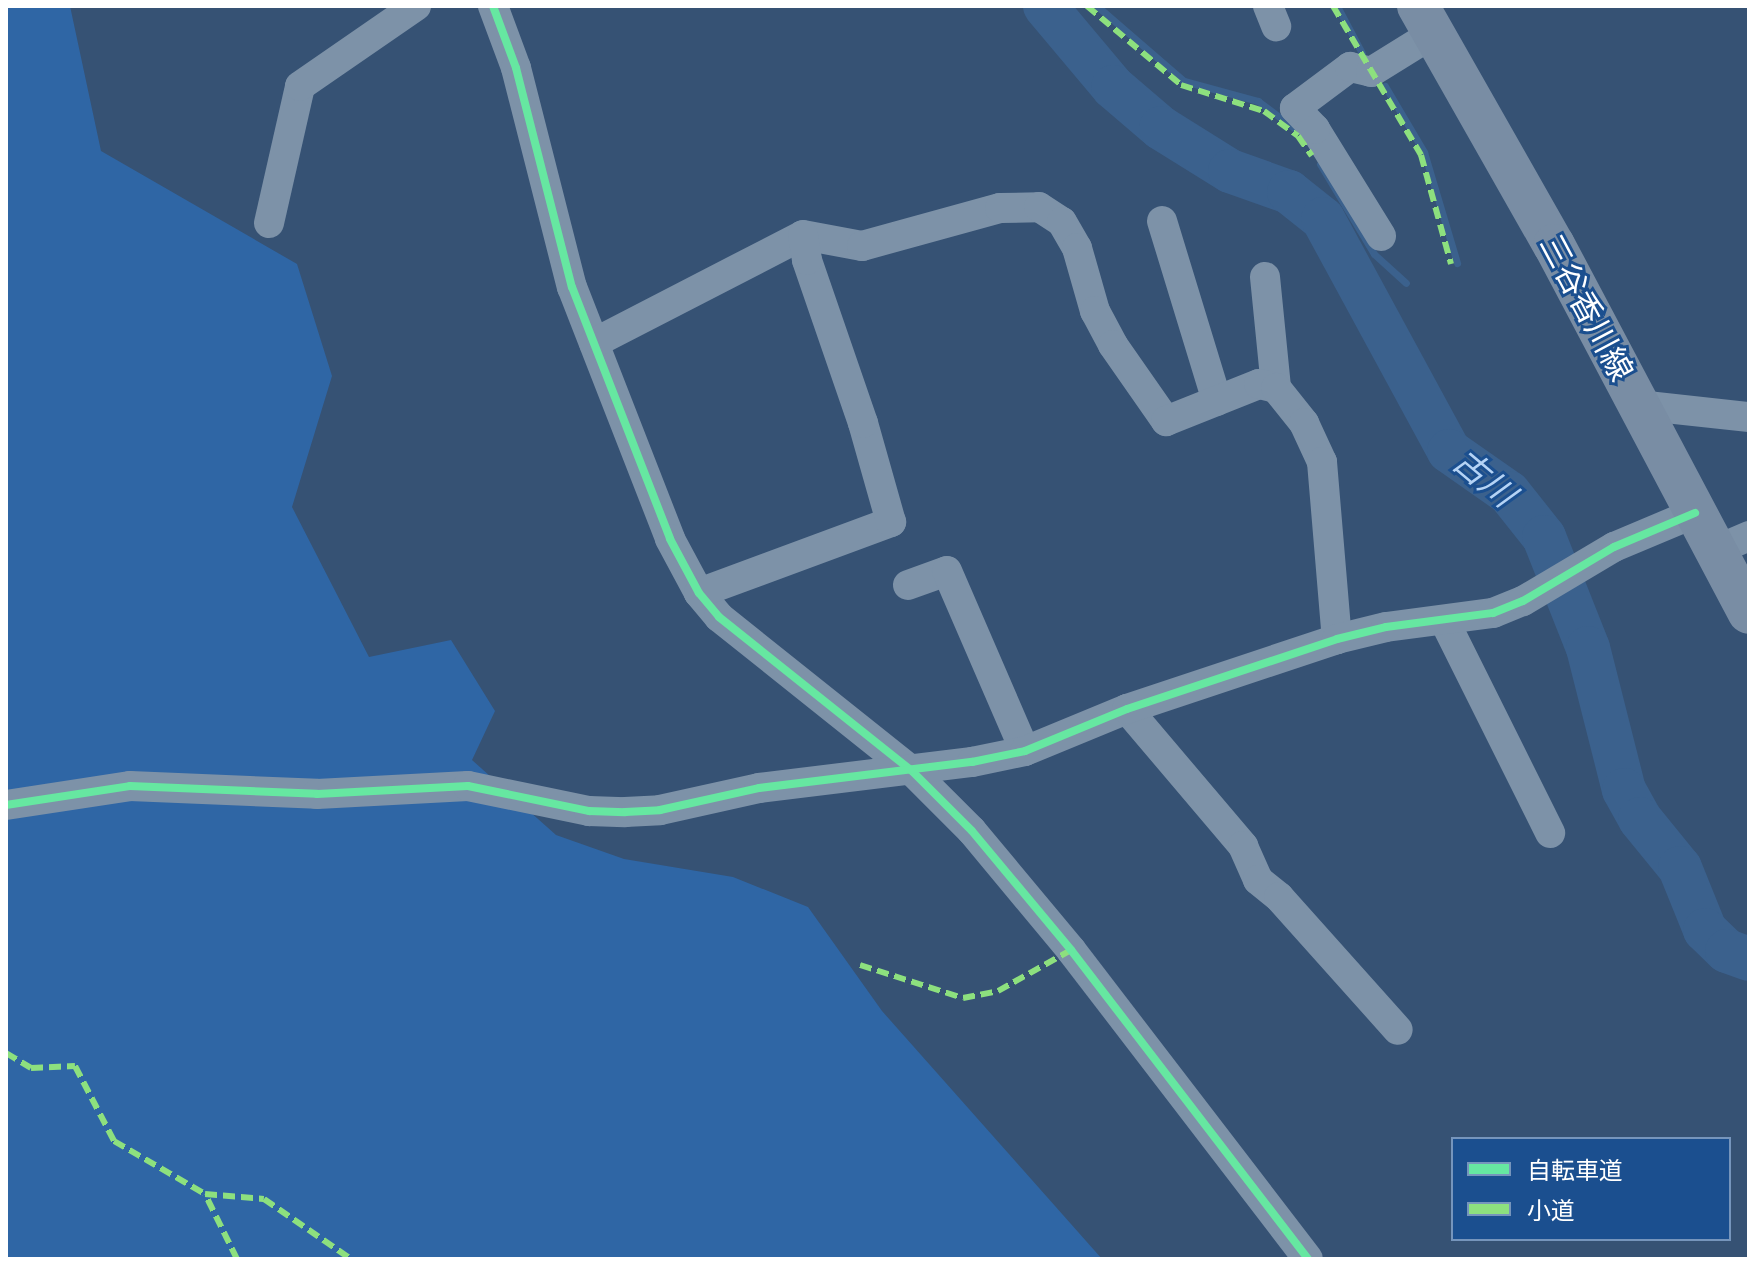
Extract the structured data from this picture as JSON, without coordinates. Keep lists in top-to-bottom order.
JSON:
{
  "streets": {
    "main road": ["三谷香川線"]
  },
  "water": ["古川"],
  "legend": ["自転車道", "小道"]
}
